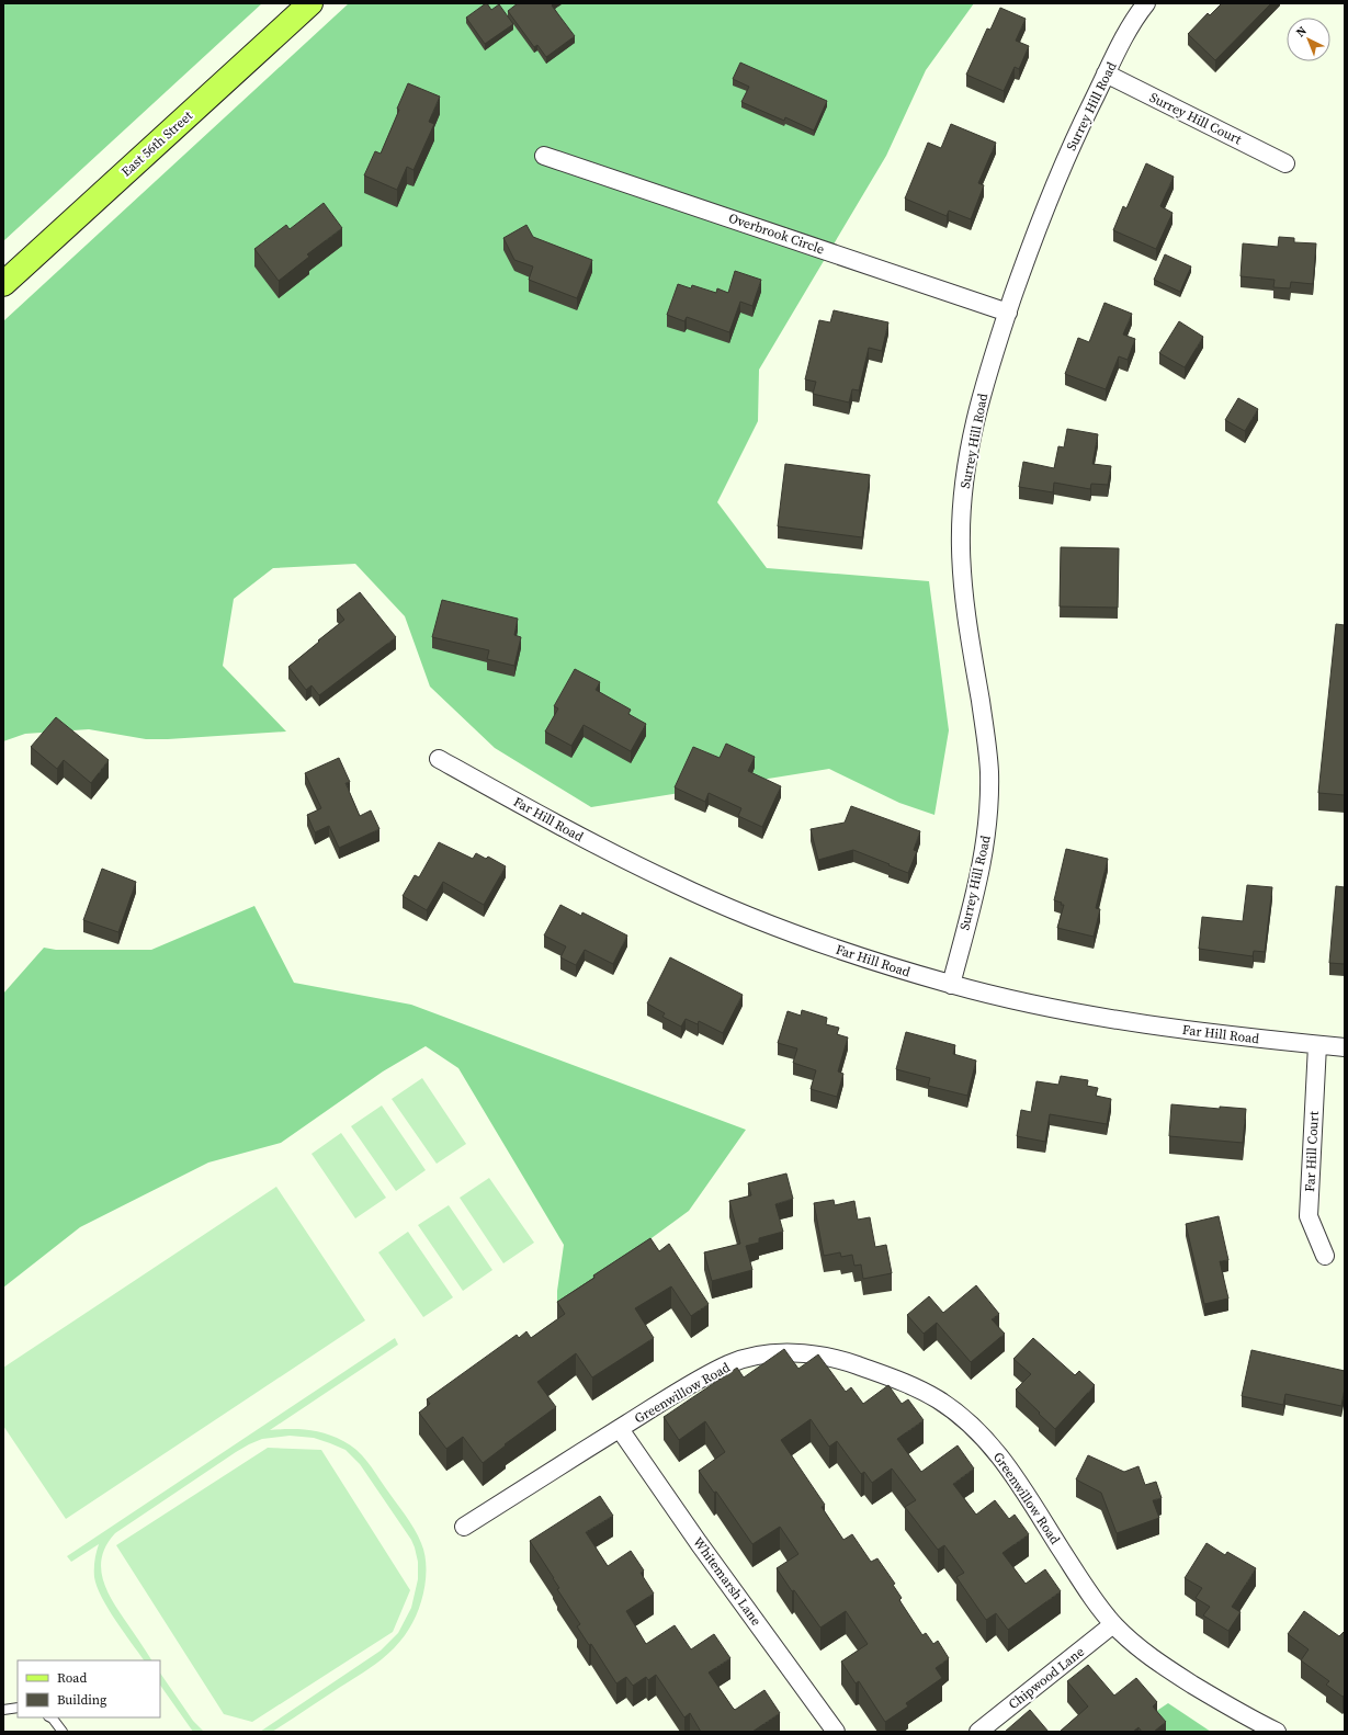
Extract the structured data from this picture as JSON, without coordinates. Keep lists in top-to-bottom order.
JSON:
{
  "streets": {
    "main road": ["East 56th Street"],
    "street": [
      "Surrey Hill Road",
      "Surrey Hill Court",
      "Overbrook Circle",
      "Far Hill Road",
      "Far Hill Court",
      "Greenwillow Road",
      "Whitemarsh Lane",
      "Chipwood Lane"
    ]
  },
  "crossings": [
    ["Surrey Hill Road", "Surrey Hill Court"],
    ["Surrey Hill Road", "Overbrook Circle"],
    ["Surrey Hill Road", "Far Hill Road"],
    ["Far Hill Road", "Far Hill Court"],
    ["Greenwillow Road", "Whitemarsh Lane"],
    ["Greenwillow Road", "Chipwood Lane"]
  ],
  "legend": ["Road", "Building"],
  "north": "top left"
}
